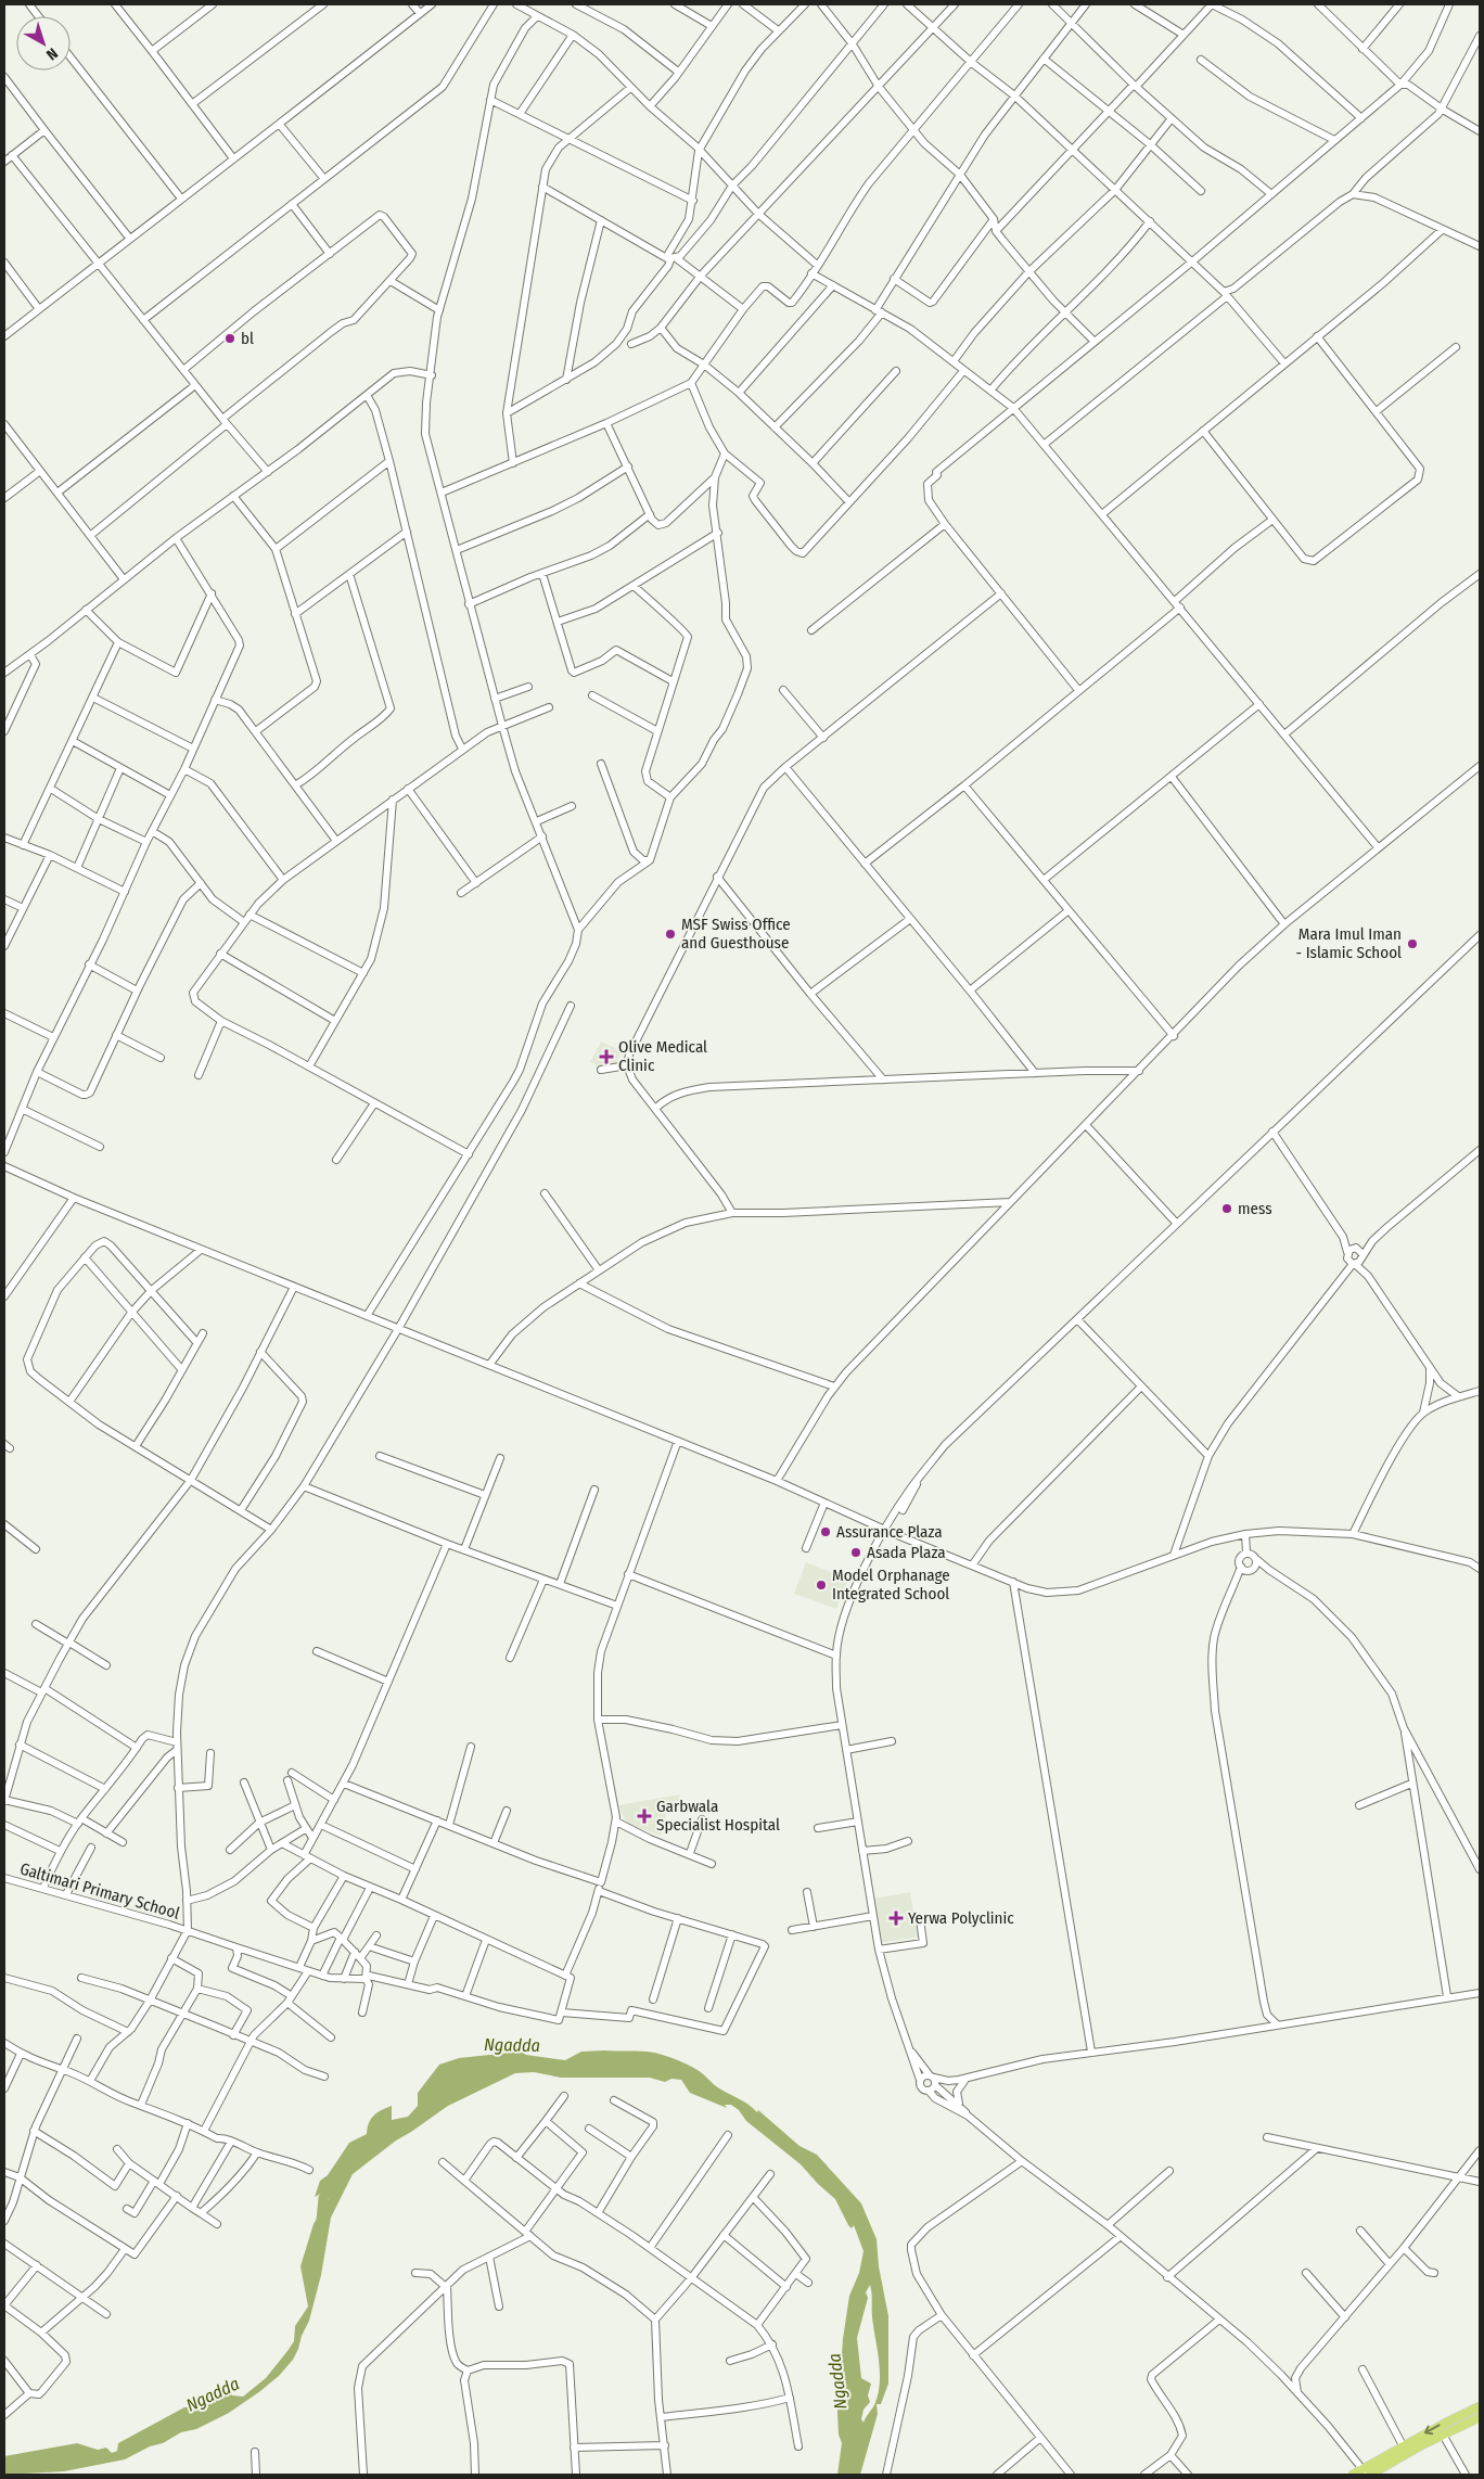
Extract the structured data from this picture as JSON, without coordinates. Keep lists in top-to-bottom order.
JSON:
{
  "streets": {
    "street": ["Galtimari Primary School"]
  },
  "water": ["Ngadda"],
  "places": {
    "other": [
      "bl",
      "MSF Swiss Office and Guesthouse",
      "Mara Imul Iman - Islamic School",
      "mess",
      "Assurance Plaza",
      "Asada Plaza",
      "Model Orphanage Integrated School"
    ],
    "health": ["Olive Medical Clinic", "Garbwala Specialist Hospital", "Yerwa Polyclinic"]
  },
  "north": "bottom right"
}
